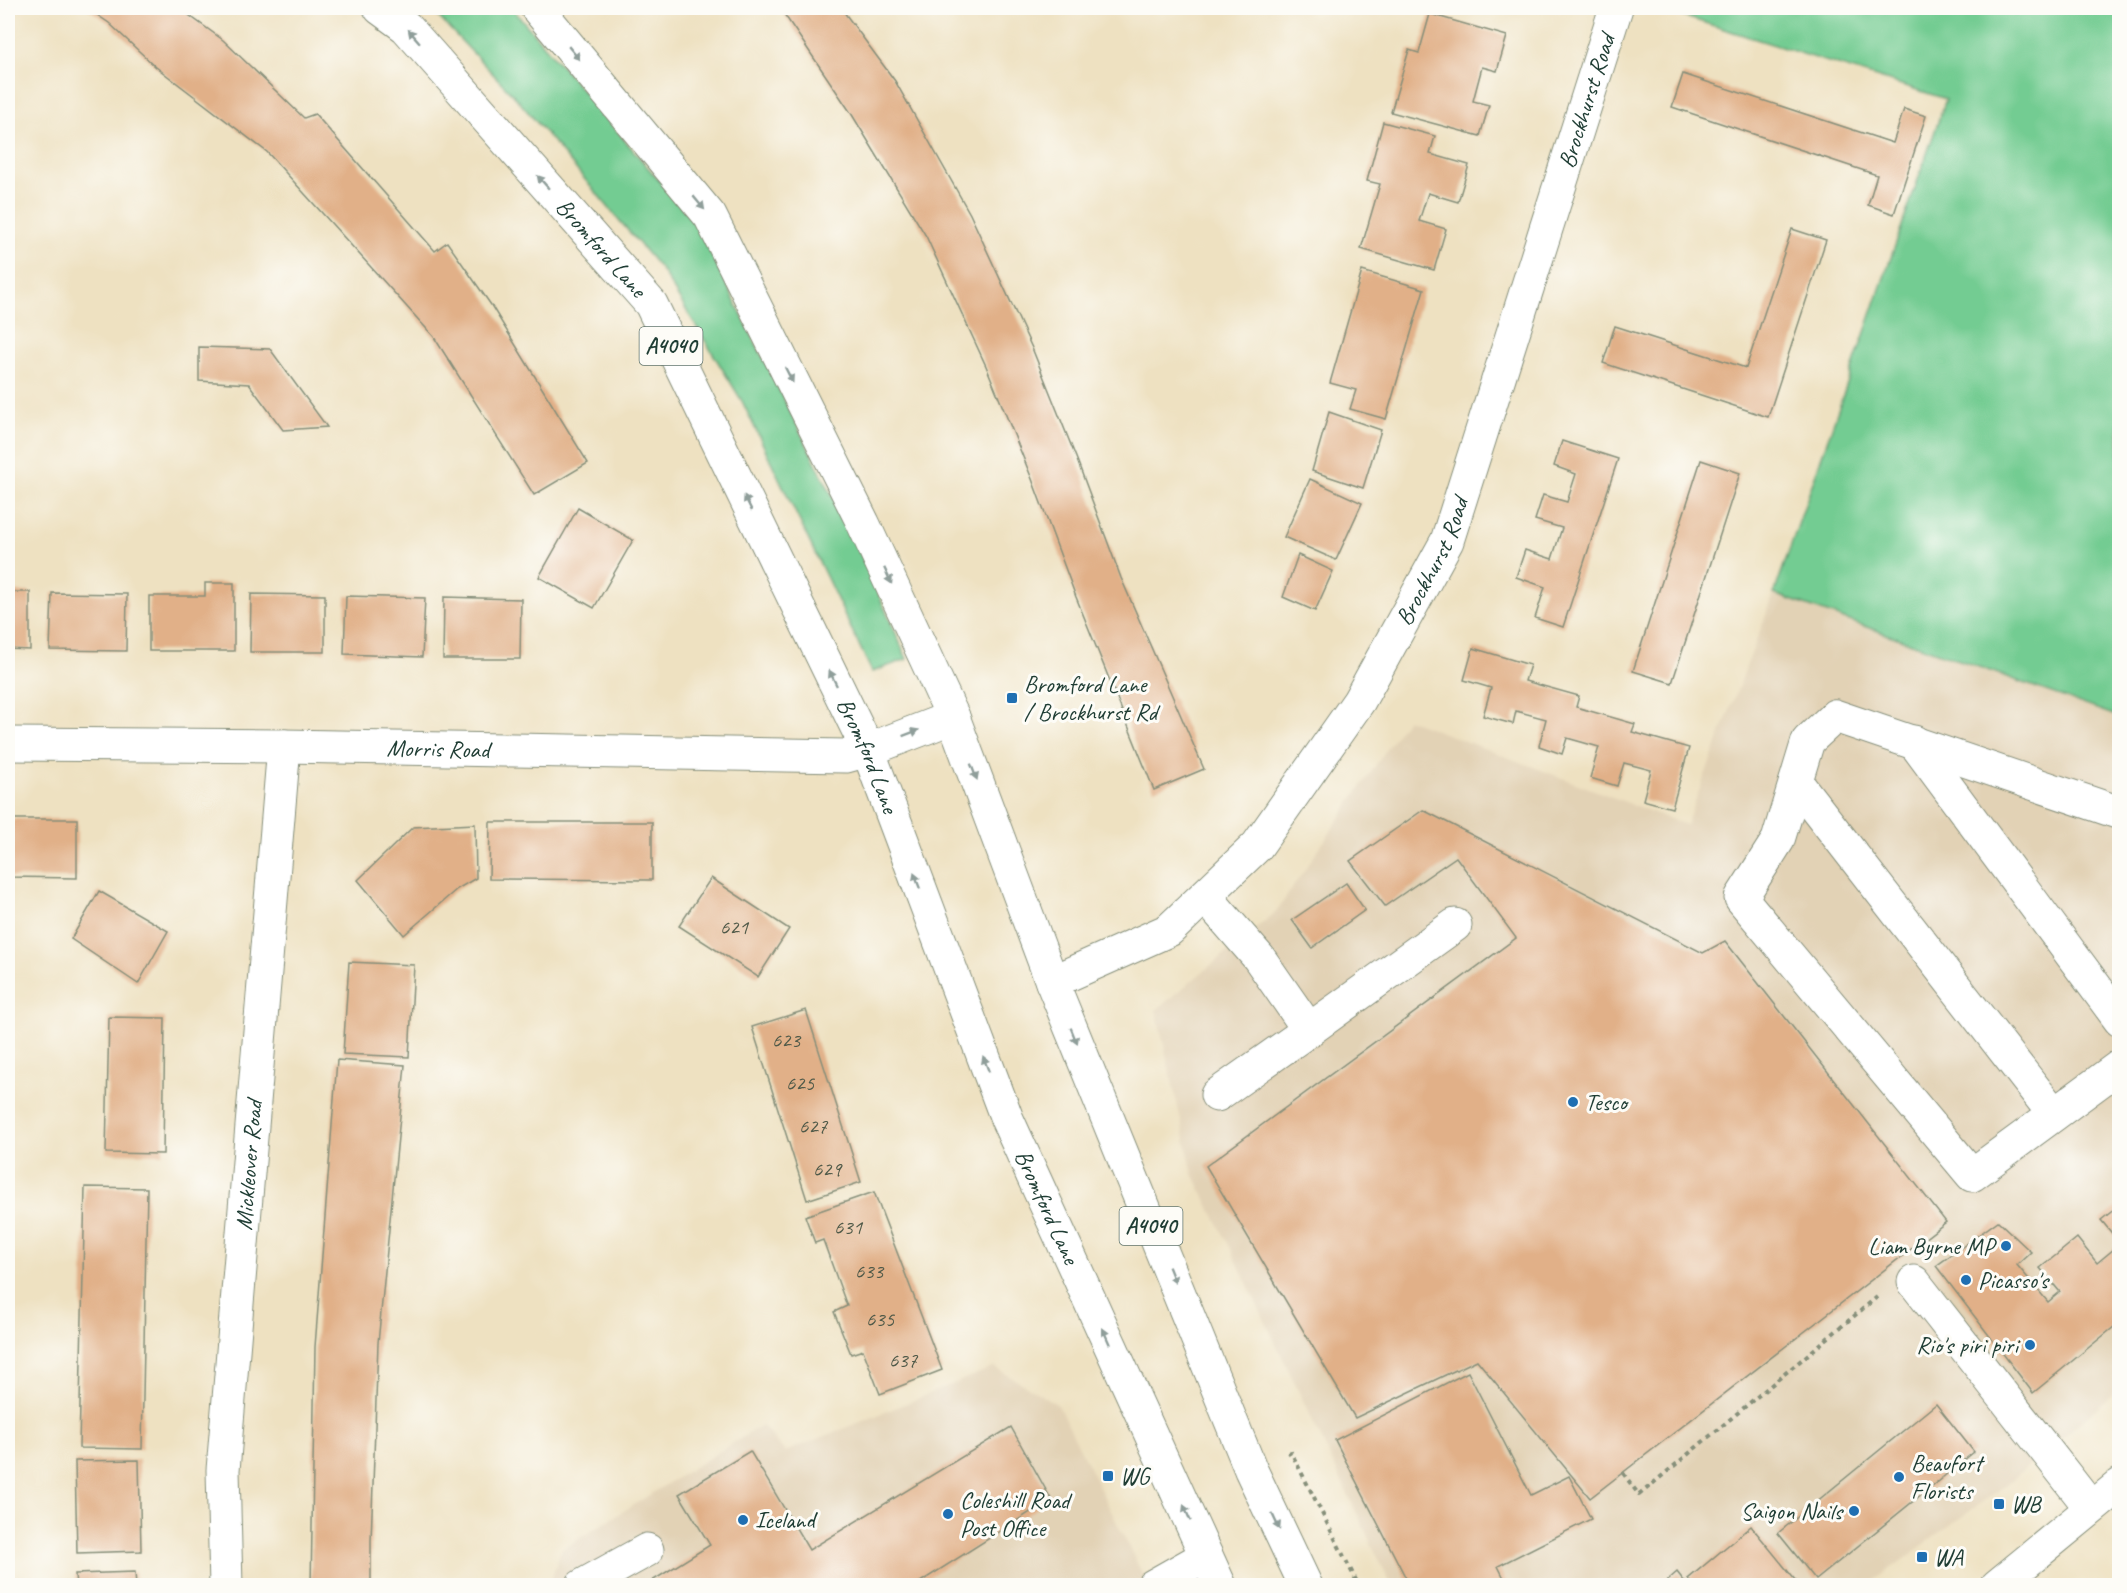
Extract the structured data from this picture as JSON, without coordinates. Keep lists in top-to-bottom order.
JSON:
{
  "streets": {
    "main road": [
      "Brockhurst Road",
      "Bromford Lane",
      "A4040",
      "Morris Road",
      "Mickleover Road"
    ]
  },
  "crossings": [
    ["Brockhurst Road", "A4040"],
    ["Bromford Lane", "Morris Road"],
    ["A4040", "Morris Road"],
    ["Morris Road", "Mickleover Road"]
  ],
  "places": {
    "transit": [
      "Bromford Lane / Brockhurst Rd",
      "WG",
      "WB",
      "WA"
    ],
    "other": [
      "Tesco",
      "Liam Byrne MP",
      "Picasso's",
      "Rio's piri piri",
      "Beaufort Florists",
      "Saigon Nails",
      "Coleshill Road Post Office",
      "Iceland"
    ]
  },
  "house_numbers": [
    "621",
    "623",
    "625",
    "627",
    "629",
    "631",
    "633",
    "635",
    "637"
  ]
}
